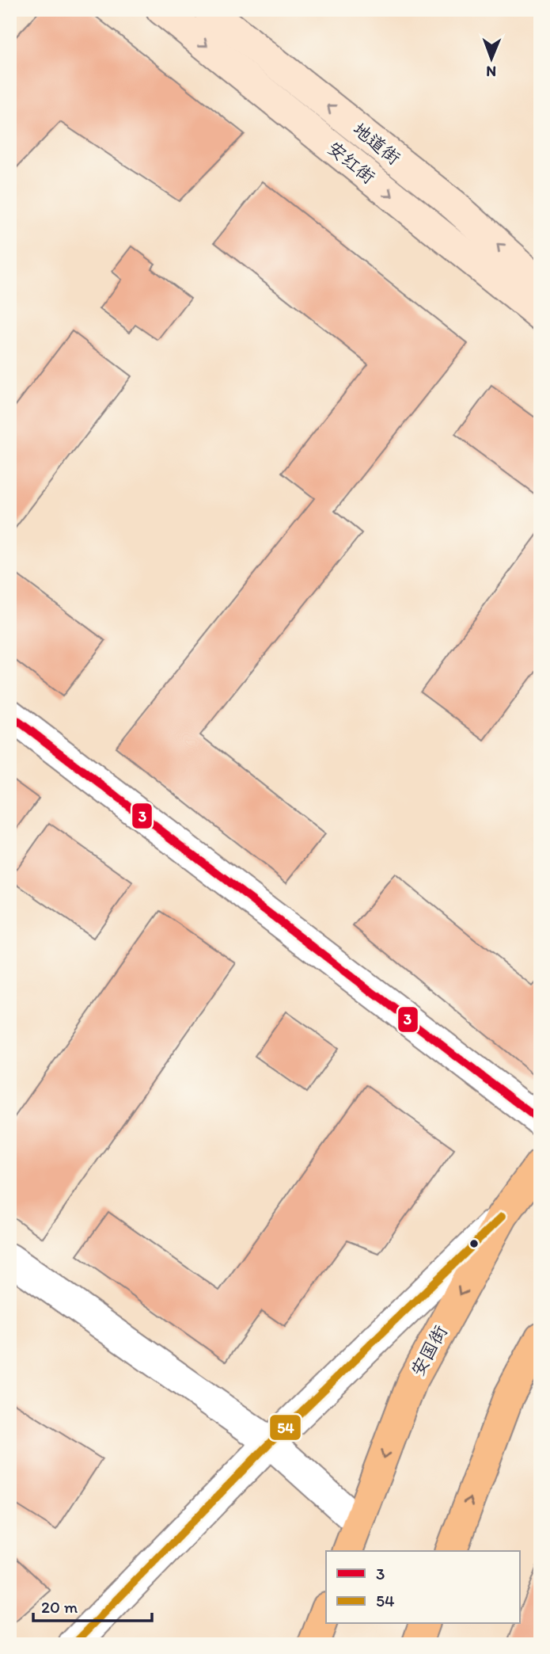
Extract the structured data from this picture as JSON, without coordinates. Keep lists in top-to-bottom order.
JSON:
{
  "streets": {
    "main road": ["地道街", "安红街", "安国街"]
  },
  "one_way": ["地道街", "安红街"],
  "lines": ["transit line 3", "transit line 54"],
  "legend": ["3", "54"],
  "scale_bar": "20 m",
  "north": "bottom"
}
